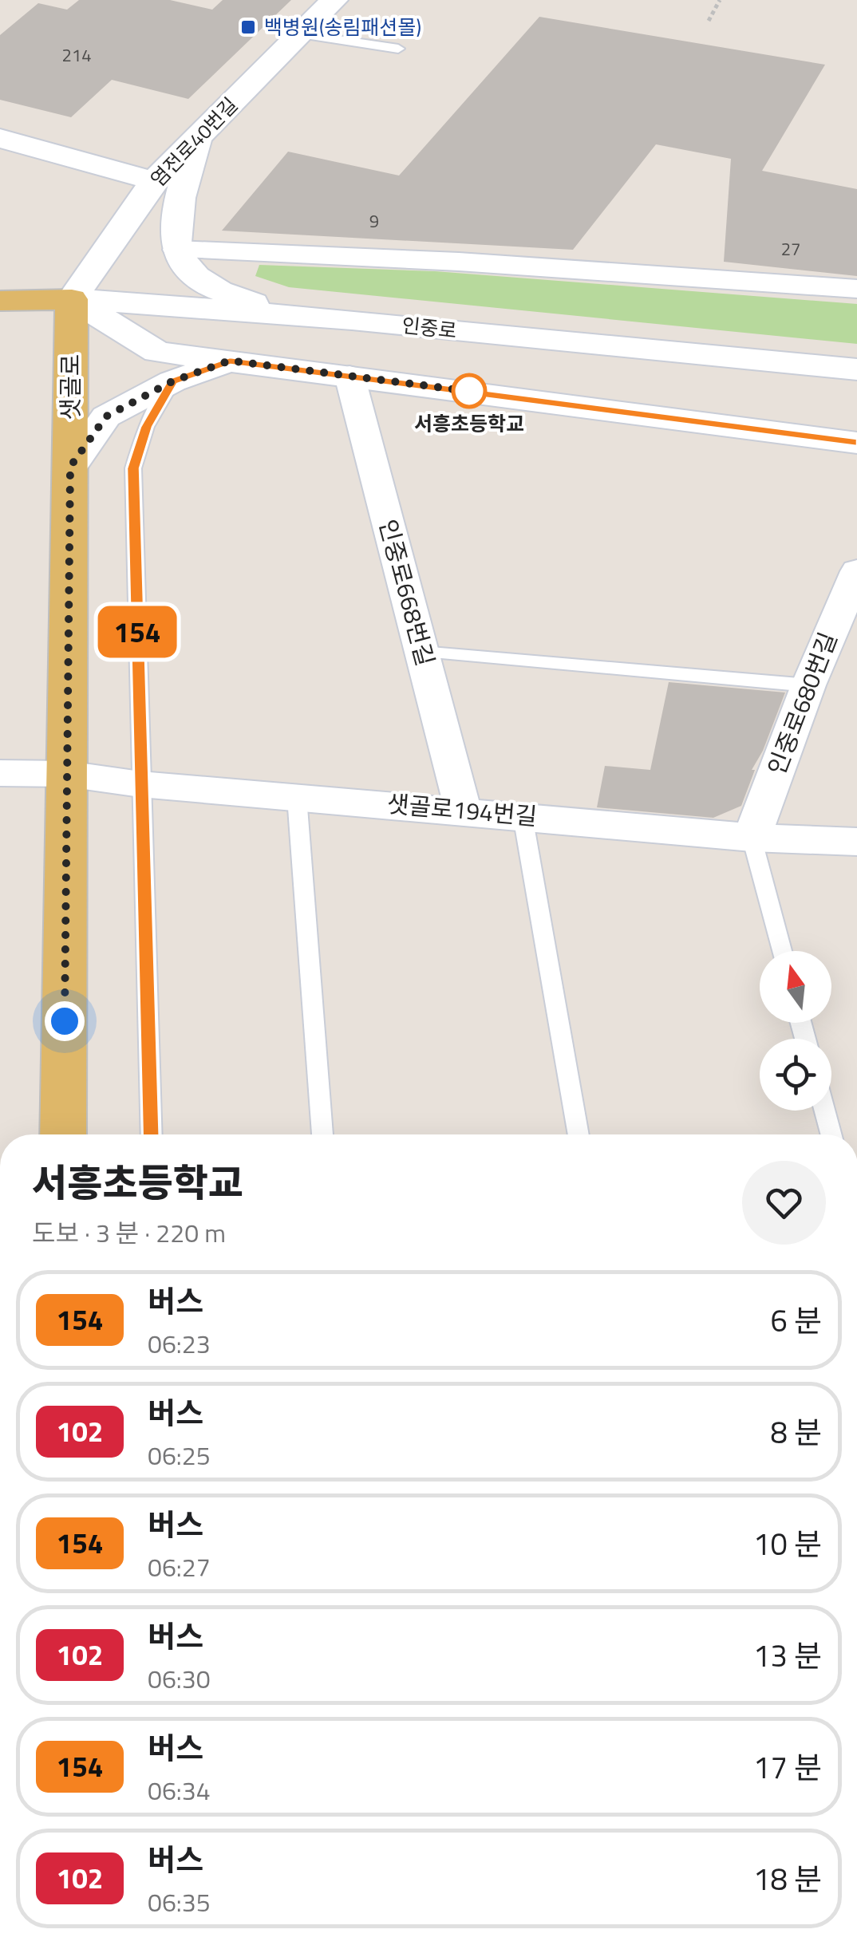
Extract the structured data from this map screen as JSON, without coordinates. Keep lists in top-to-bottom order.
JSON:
{
  "streets": {
    "main road": ["염전로40번길", "인중로", "샛골로"],
    "street": ["인중로668번길", "인중로680번길", "샛골로194번길"]
  },
  "crossings": [
    ["염전로40번길", "인중로"],
    ["염전로40번길", "샛골로"],
    ["인중로", "샛골로"],
    ["샛골로", "샛골로194번길"],
    ["인중로668번길", "샛골로194번길"],
    ["인중로680번길", "샛골로194번길"]
  ],
  "places": {
    "transit": ["백병원(송림패션몰)"],
    "other": ["서흥초등학교"]
  },
  "lines": ["bus line 154"],
  "house_numbers": ["214", "9", "27"],
  "north": "top",
  "page": {
    "on_map": "154",
    "heading": ["서흥초등학교", "도보 · 3 분 · 220 m"],
    "list": [
      {
        "mark": "154",
        "name": "버스",
        "note": "06:23",
        "value": "6 분"
      },
      {
        "mark": "102",
        "name": "버스",
        "note": "06:25",
        "value": "8 분"
      },
      {
        "mark": "154",
        "name": "버스",
        "note": "06:27",
        "value": "10 분"
      },
      {
        "mark": "102",
        "name": "버스",
        "note": "06:30",
        "value": "13 분"
      },
      {
        "mark": "154",
        "name": "버스",
        "note": "06:34",
        "value": "17 분"
      },
      {
        "mark": "102",
        "name": "버스",
        "note": "06:35",
        "value": "18 분"
      }
    ]
  }
}
